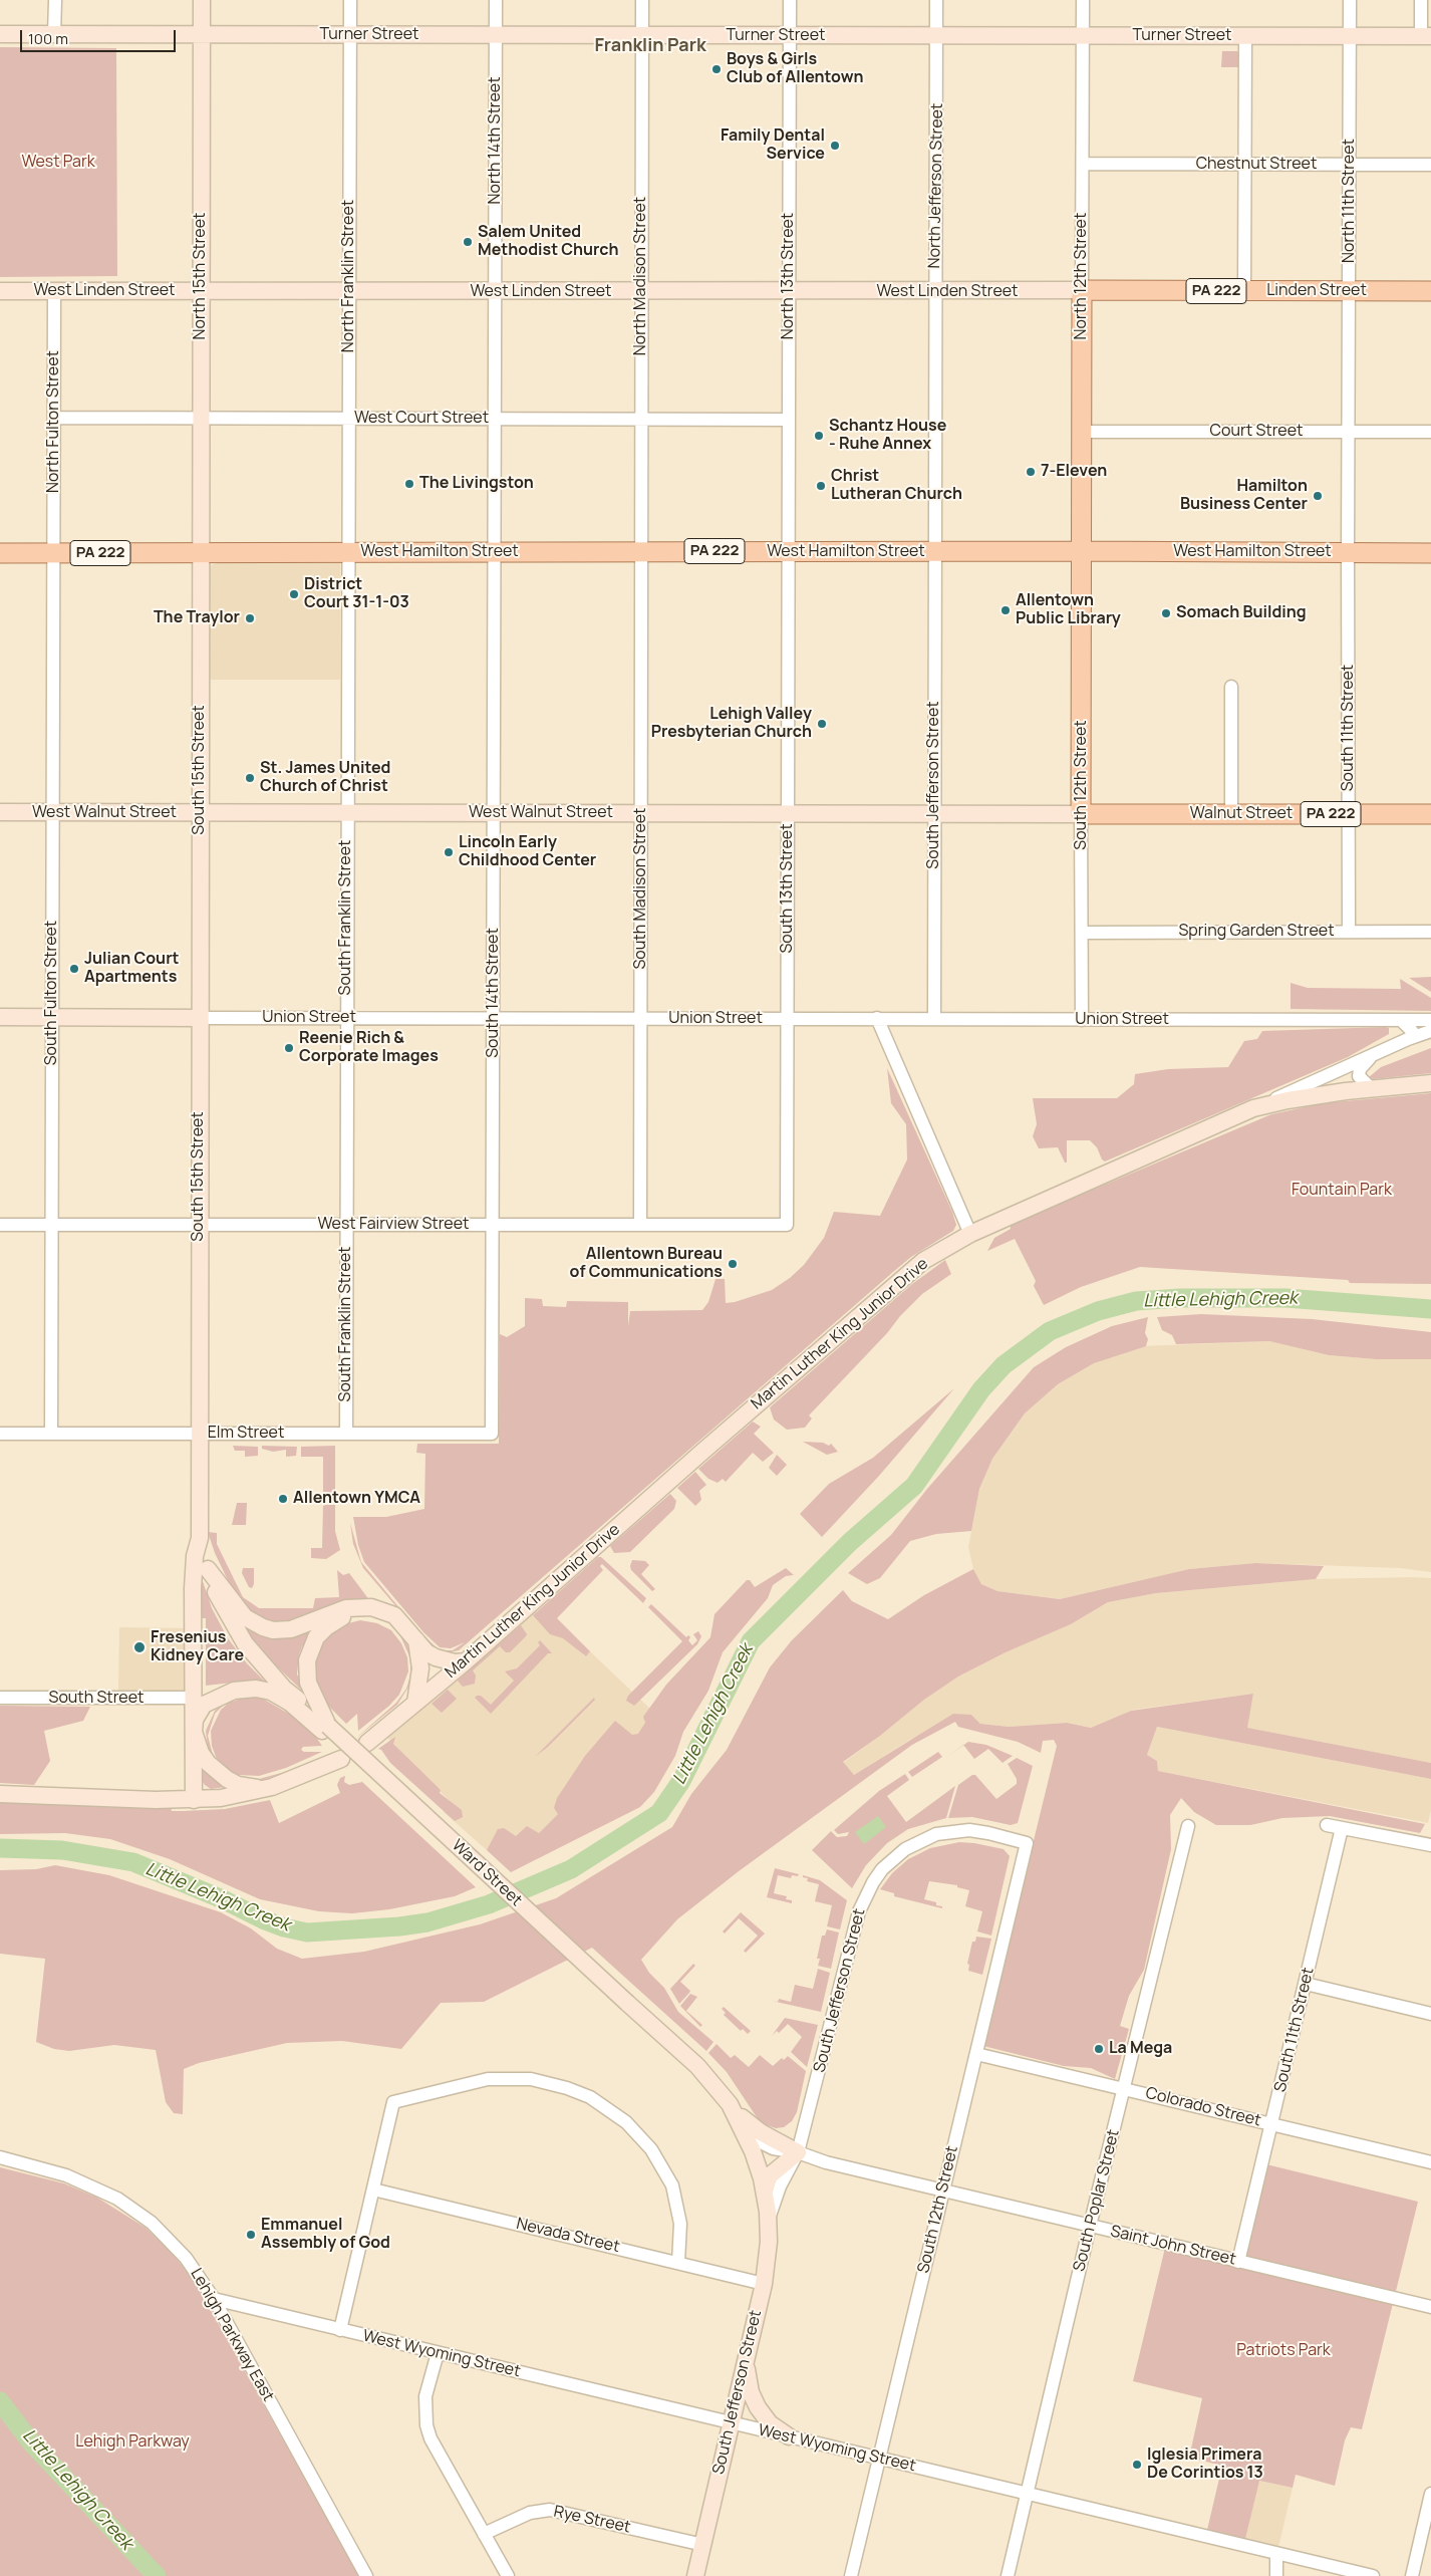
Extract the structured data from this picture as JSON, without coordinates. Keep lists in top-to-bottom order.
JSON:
{
  "streets": {
    "main road": [
      "Turner Street",
      "North 15th Street",
      "North 12th Street",
      "West Linden Street",
      "PA 222",
      "Linden Street",
      "West Hamilton Street",
      "South 15th Street",
      "South Jefferson Street",
      "South 12th Street",
      "West Walnut Street",
      "Walnut Street",
      "Union Street",
      "Martin Luther King Junior Drive",
      "Ward Street"
    ],
    "street": [
      "North 14th Street",
      "Chestnut Street",
      "North Jefferson Street",
      "North 11th Street",
      "North Franklin Street",
      "North Madison Street",
      "North 13th Street",
      "West Court Street",
      "North Fulton Street",
      "Court Street",
      "South 11th Street",
      "South Madison Street",
      "South 13th Street",
      "South Franklin Street",
      "Spring Garden Street",
      "South Fulton Street",
      "South 14th Street",
      "West Fairview Street",
      "Elm Street",
      "South Street",
      "Colorado Street",
      "South Poplar Street",
      "Nevada Street",
      "Saint John Street",
      "Lehigh Parkway East",
      "West Wyoming Street",
      "Rye Street"
    ]
  },
  "crossings": [
    ["Turner Street", "North 14th Street"],
    ["Turner Street", "North Jefferson Street"],
    ["Turner Street", "North 11th Street"],
    ["Turner Street", "North 15th Street"],
    ["Turner Street", "North Franklin Street"],
    ["Turner Street", "North Madison Street"],
    ["Turner Street", "North 13th Street"],
    ["Turner Street", "North 12th Street"],
    ["North 14th Street", "West Linden Street"],
    ["North 14th Street", "West Court Street"],
    ["North 14th Street", "West Hamilton Street"],
    ["North 14th Street", "South 14th Street"],
    ["Chestnut Street", "North 11th Street"],
    ["Chestnut Street", "North 12th Street"],
    ["North Jefferson Street", "West Linden Street"],
    ["North Jefferson Street", "West Hamilton Street"],
    ["North Jefferson Street", "South Jefferson Street"],
    ["North 11th Street", "Linden Street"],
    ["North 11th Street", "Court Street"],
    ["North 11th Street", "West Hamilton Street"],
    ["North 11th Street", "South 11th Street"],
    ["North 15th Street", "West Linden Street"],
    ["North 15th Street", "PA 222"],
    ["North 15th Street", "West Court Street"],
    ["North 15th Street", "West Hamilton Street"],
    ["North 15th Street", "South 15th Street"],
    ["North Franklin Street", "West Linden Street"],
    ["North Franklin Street", "West Court Street"],
    ["North Franklin Street", "West Hamilton Street"],
    ["North Franklin Street", "South Franklin Street"],
    ["North Madison Street", "West Linden Street"],
    ["North Madison Street", "West Court Street"],
    ["North Madison Street", "West Hamilton Street"],
    ["North Madison Street", "South Madison Street"],
    ["North 13th Street", "West Linden Street"],
    ["North 13th Street", "West Court Street"],
    ["North 13th Street", "West Hamilton Street"],
    ["North 13th Street", "South 13th Street"],
    ["North 12th Street", "West Linden Street"],
    ["North 12th Street", "Linden Street"],
    ["North 12th Street", "Court Street"],
    ["North 12th Street", "West Hamilton Street"],
    ["North 12th Street", "South 12th Street"],
    ["West Linden Street", "Linden Street"],
    ["West Linden Street", "North Fulton Street"],
    ["PA 222", "North Fulton Street"],
    ["PA 222", "West Hamilton Street"],
    ["PA 222", "South 15th Street"],
    ["PA 222", "South Fulton Street"],
    ["West Court Street", "North Fulton Street"],
    ["North Fulton Street", "South Fulton Street"],
    ["West Hamilton Street", "South 11th Street"],
    ["West Hamilton Street", "South 15th Street"],
    ["West Hamilton Street", "South Jefferson Street"],
    ["West Hamilton Street", "South 12th Street"],
    ["West Hamilton Street", "South Madison Street"],
    ["West Hamilton Street", "South 13th Street"],
    ["West Hamilton Street", "South Franklin Street"],
    ["West Hamilton Street", "South 14th Street"],
    ["South 11th Street", "Walnut Street"],
    ["South 11th Street", "Spring Garden Street"],
    ["South 11th Street", "Colorado Street"],
    ["South 11th Street", "Saint John Street"],
    ["South 15th Street", "West Walnut Street"],
    ["South 15th Street", "Union Street"],
    ["South 15th Street", "West Fairview Street"],
    ["South 15th Street", "Elm Street"],
    ["South 15th Street", "South Street"],
    ["South 15th Street", "Ward Street"],
    ["South Jefferson Street", "South 12th Street"],
    ["South Jefferson Street", "West Walnut Street"],
    ["South Jefferson Street", "Union Street"],
    ["South Jefferson Street", "Ward Street"],
    ["South Jefferson Street", "Nevada Street"],
    ["South Jefferson Street", "Saint John Street"],
    ["South Jefferson Street", "West Wyoming Street"],
    ["South Jefferson Street", "Rye Street"],
    ["South 12th Street", "West Walnut Street"],
    ["South 12th Street", "Walnut Street"],
    ["South 12th Street", "Spring Garden Street"],
    ["South 12th Street", "Union Street"],
    ["South 12th Street", "Colorado Street"],
    ["South 12th Street", "Saint John Street"],
    ["South 12th Street", "West Wyoming Street"],
    ["West Walnut Street", "Walnut Street"],
    ["West Walnut Street", "South Madison Street"],
    ["West Walnut Street", "South 13th Street"],
    ["West Walnut Street", "South Franklin Street"],
    ["West Walnut Street", "South Fulton Street"],
    ["West Walnut Street", "South 14th Street"],
    ["South Madison Street", "Union Street"],
    ["South Madison Street", "West Fairview Street"],
    ["South 13th Street", "Union Street"],
    ["South 13th Street", "West Fairview Street"],
    ["South Franklin Street", "Union Street"],
    ["South Franklin Street", "West Fairview Street"],
    ["South Franklin Street", "Elm Street"],
    ["South Fulton Street", "Union Street"],
    ["South Fulton Street", "West Fairview Street"],
    ["South Fulton Street", "Elm Street"],
    ["South 14th Street", "Union Street"],
    ["South 14th Street", "West Fairview Street"],
    ["South 14th Street", "Elm Street"],
    ["Ward Street", "Saint John Street"],
    ["Colorado Street", "South Poplar Street"],
    ["South Poplar Street", "Saint John Street"],
    ["South Poplar Street", "West Wyoming Street"],
    ["Lehigh Parkway East", "West Wyoming Street"]
  ],
  "districts": ["Franklin Park"],
  "water": ["Little Lehigh Creek"],
  "parks": [
    "West Park",
    "Fountain Park",
    "Patriots Park",
    "Lehigh Parkway"
  ],
  "places": [
    "Boys & Girls Club of Allentown",
    "Family Dental Service",
    "Salem United Methodist Church",
    "Schantz House - Ruhe Annex",
    "7-Eleven",
    "The Livingston",
    "Christ Lutheran Church",
    "Hamilton Business Center",
    "District Court 31-1-03",
    "Allentown Public Library",
    "Somach Building",
    "The Traylor",
    "Lehigh Valley Presbyterian Church",
    "St. James United Church of Christ",
    "Lincoln Early Childhood Center",
    "Julian Court Apartments",
    "Reenie Rich & Corporate Images",
    "Allentown Bureau of Communications",
    "Allentown YMCA",
    "Fresenius Kidney Care",
    "La Mega",
    "Emmanuel Assembly of God",
    "Iglesia Primera De Corintios 13"
  ],
  "scale_bar": "100 m"
}
